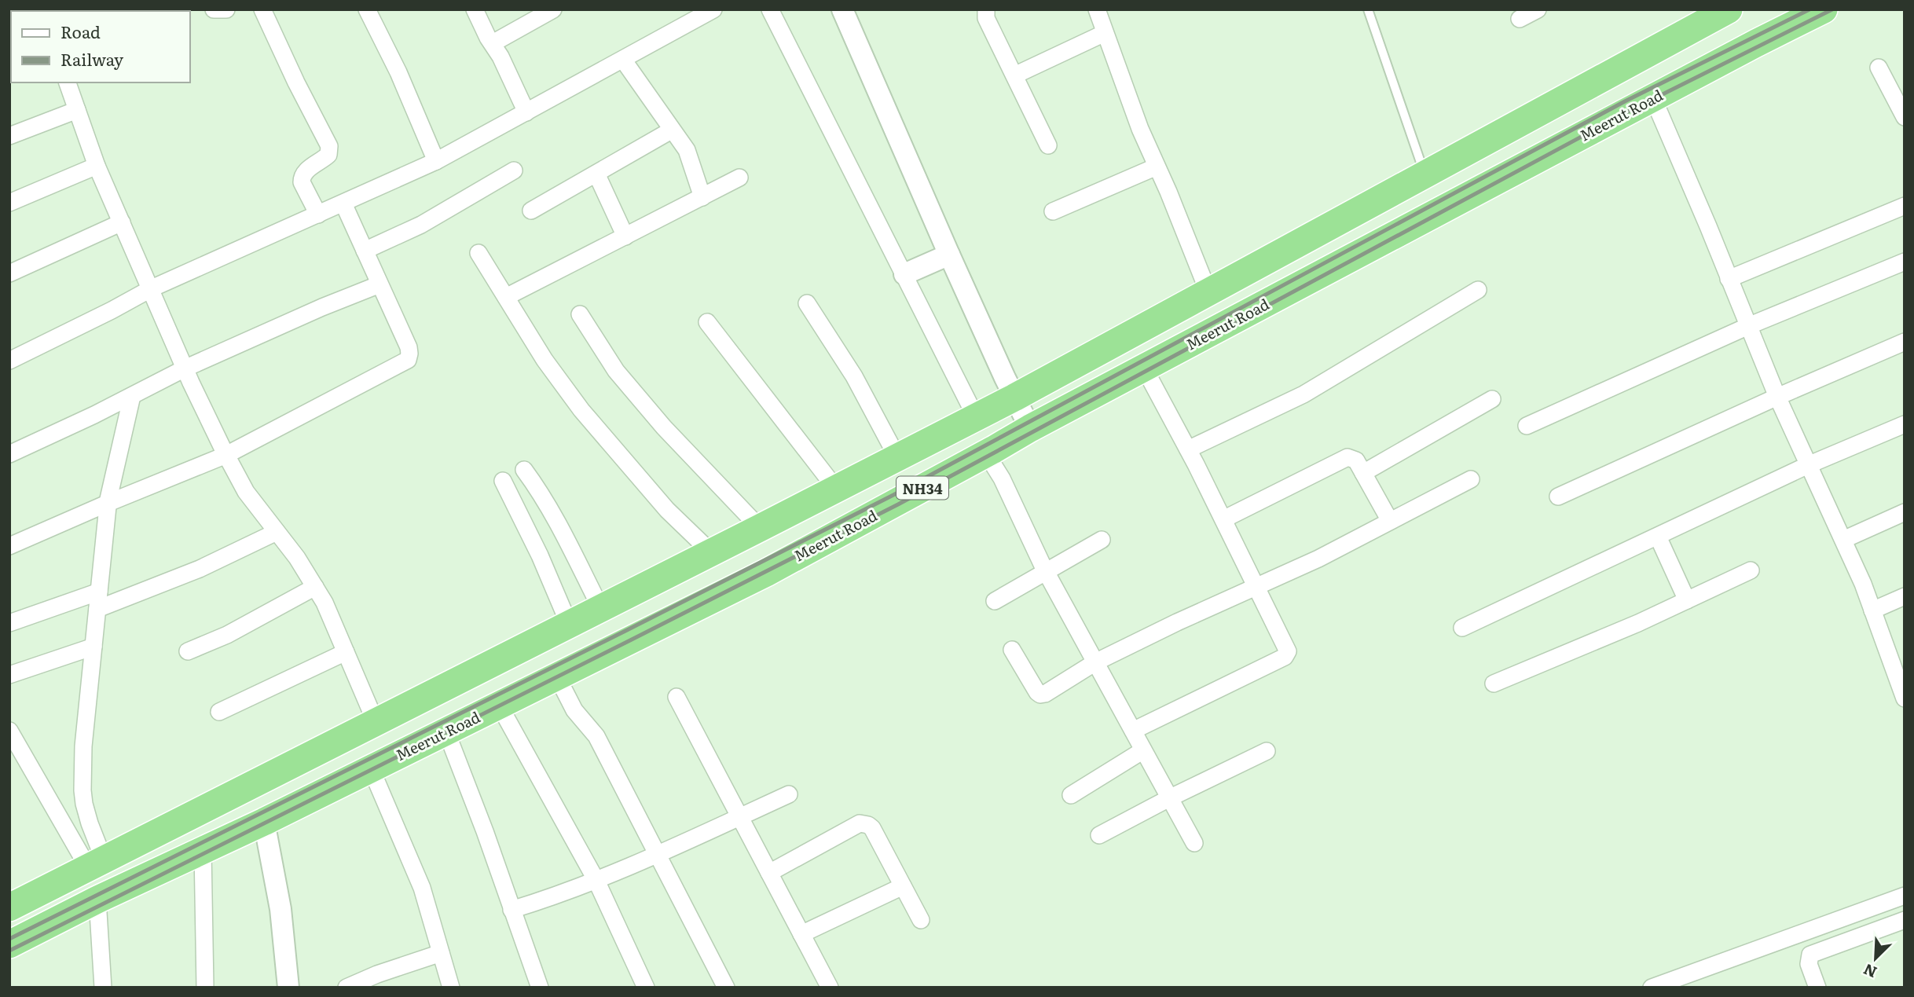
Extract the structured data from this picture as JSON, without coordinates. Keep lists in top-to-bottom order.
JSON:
{
  "streets": {
    "highway": ["Meerut Road", "NH34"]
  },
  "legend": ["Road", "Railway"],
  "north": "bottom left"
}
